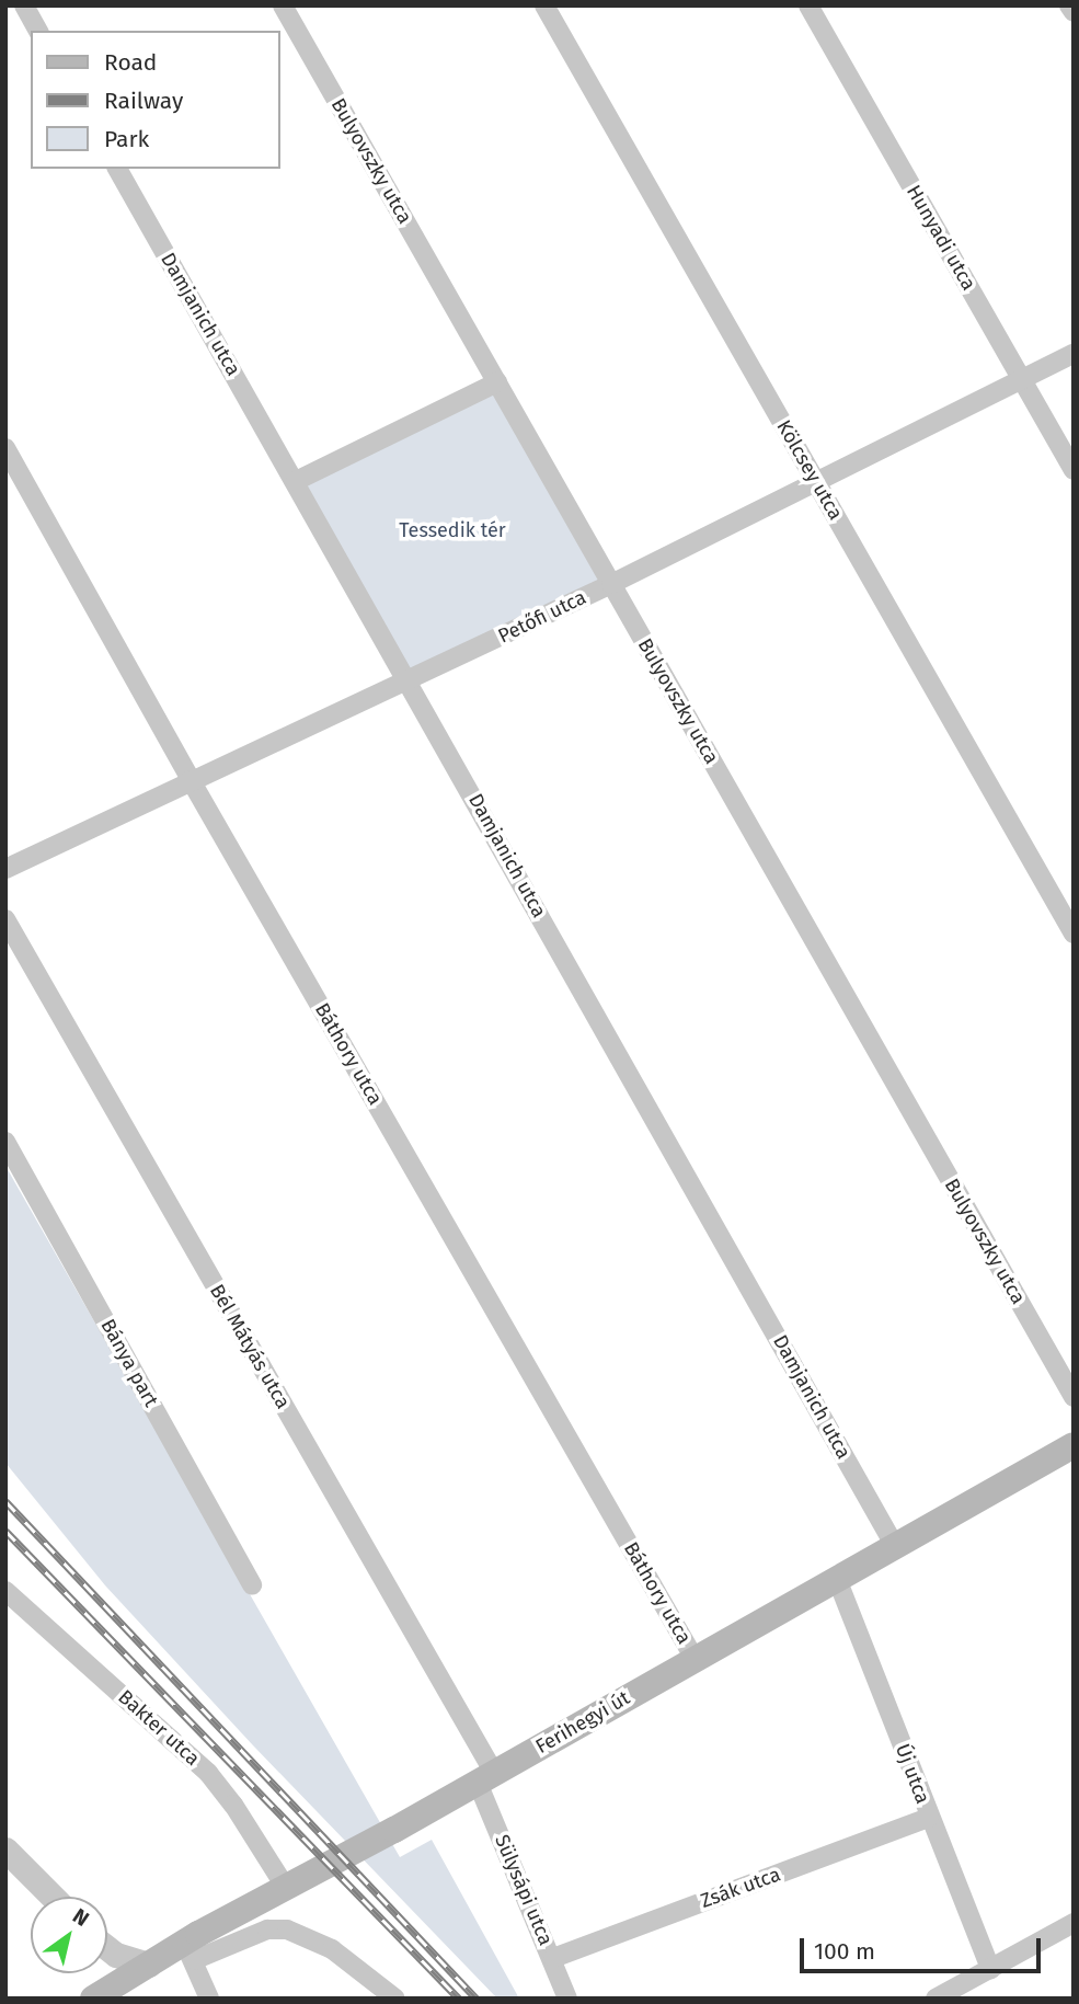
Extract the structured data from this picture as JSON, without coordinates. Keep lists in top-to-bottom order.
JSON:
{
  "streets": {
    "main road": ["Ferihegyi út"],
    "street": [
      "Bulyovszky utca",
      "Hunyadi utca",
      "Damjanich utca",
      "Kölcsey utca",
      "Petőfi utca",
      "Báthory utca",
      "Bél Mátyás utca",
      "Bánya part",
      "Bakter utca",
      "Új utca",
      "Zsák utca",
      "Sülysápi utca"
    ]
  },
  "crossings": [
    ["Bulyovszky utca", "Petőfi utca"],
    ["Hunyadi utca", "Petőfi utca"],
    ["Damjanich utca", "Petőfi utca"],
    ["Damjanich utca", "Ferihegyi út"],
    ["Kölcsey utca", "Petőfi utca"],
    ["Petőfi utca", "Báthory utca"],
    ["Báthory utca", "Ferihegyi út"],
    ["Bél Mátyás utca", "Ferihegyi út"],
    ["Bél Mátyás utca", "Sülysápi utca"],
    ["Ferihegyi út", "Bakter utca"],
    ["Ferihegyi út", "Új utca"],
    ["Ferihegyi út", "Sülysápi utca"],
    ["Új utca", "Zsák utca"],
    ["Zsák utca", "Sülysápi utca"]
  ],
  "parks": ["Tessedik tér"],
  "legend": ["Road", "Railway", "Park"],
  "scale_bar": "100 m",
  "north": "top right"
}
